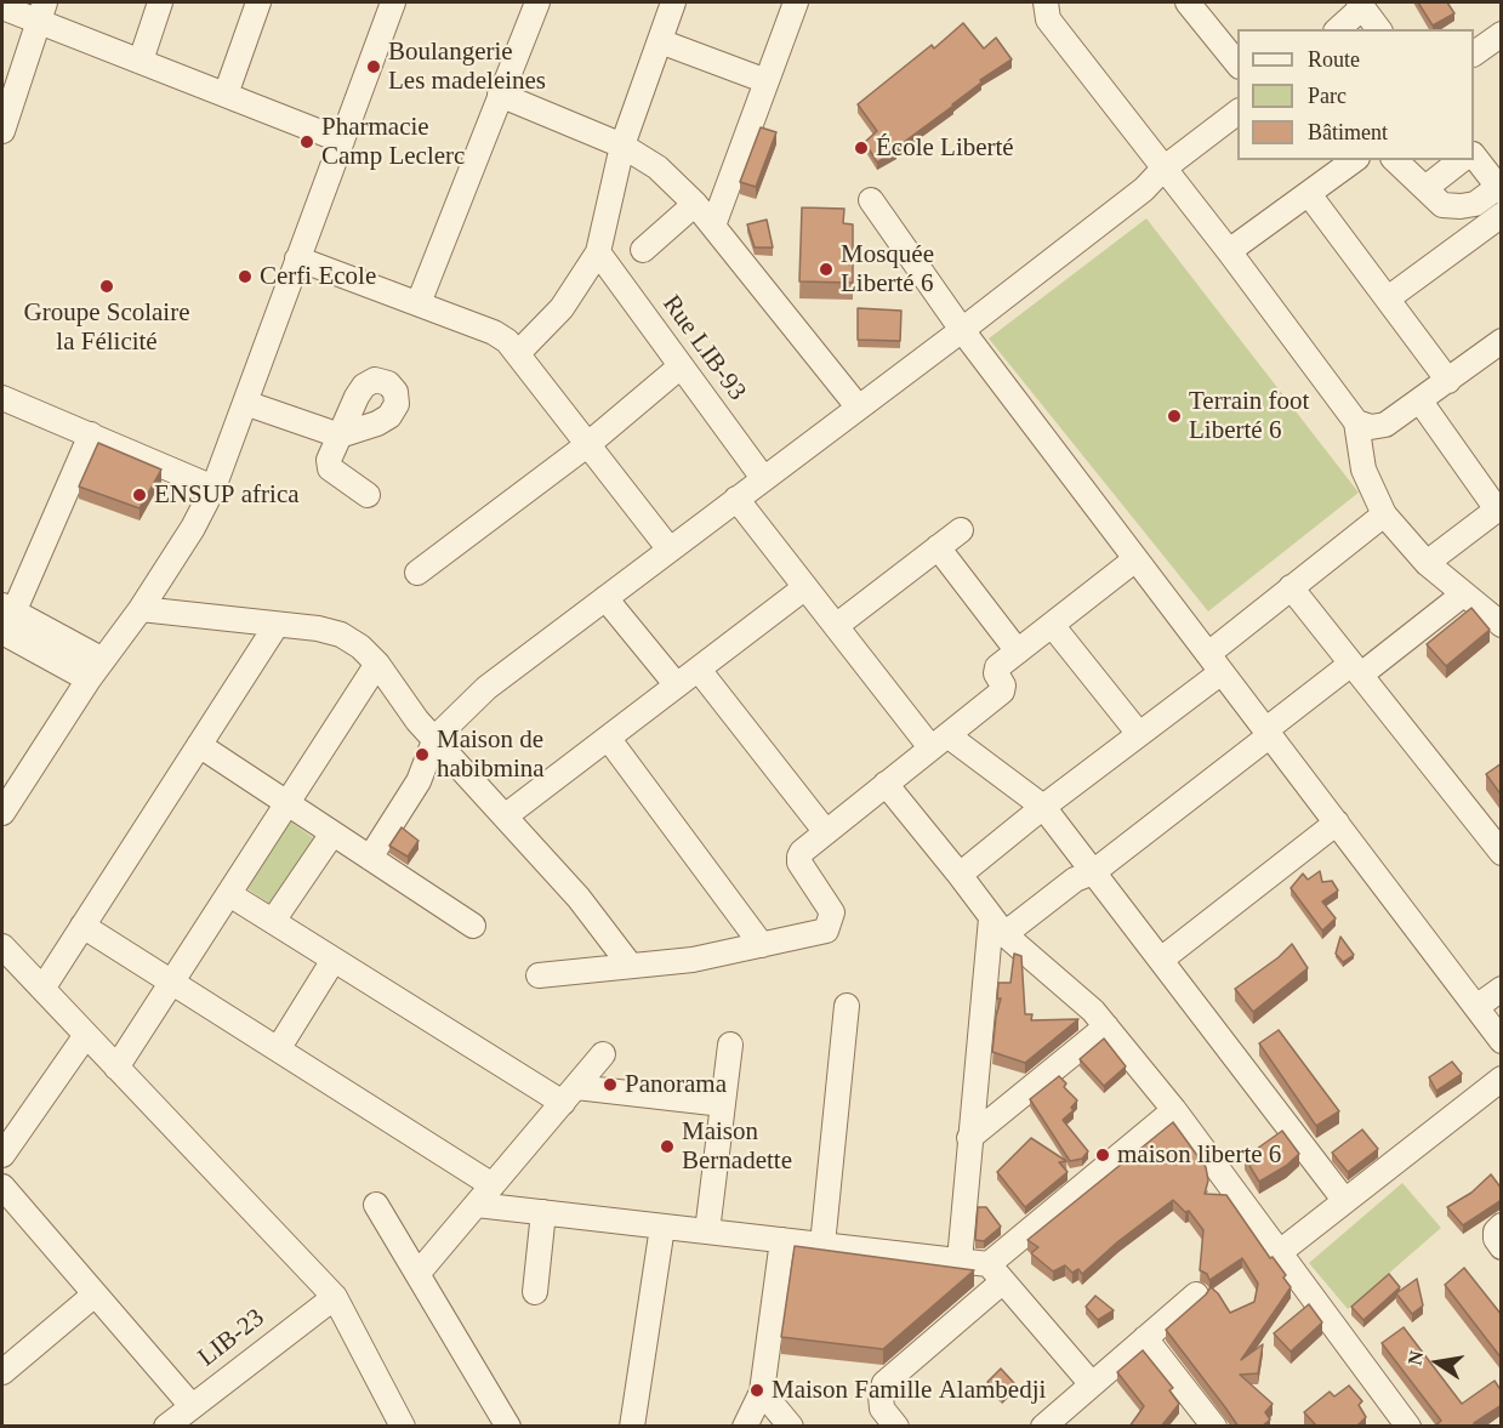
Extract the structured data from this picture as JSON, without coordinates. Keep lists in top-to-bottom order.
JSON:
{
  "streets": {
    "street": ["Rue LIB-93", "LIB-23"]
  },
  "places": [
    "Boulangerie Les madeleines",
    "Pharmacie Camp Leclerc",
    "École Liberté",
    "Mosquée Liberté 6",
    "Cerfi Ecole",
    "Groupe Scolaire la Félicité",
    "Terrain foot Liberté 6",
    "ENSUP africa",
    "Maison de habibmina",
    "Panorama",
    "Maison Bernadette",
    "maison liberte 6",
    "Maison Famille Alambedji"
  ],
  "legend": ["Route", "Parc", "Bâtiment"],
  "north": "left"
}
